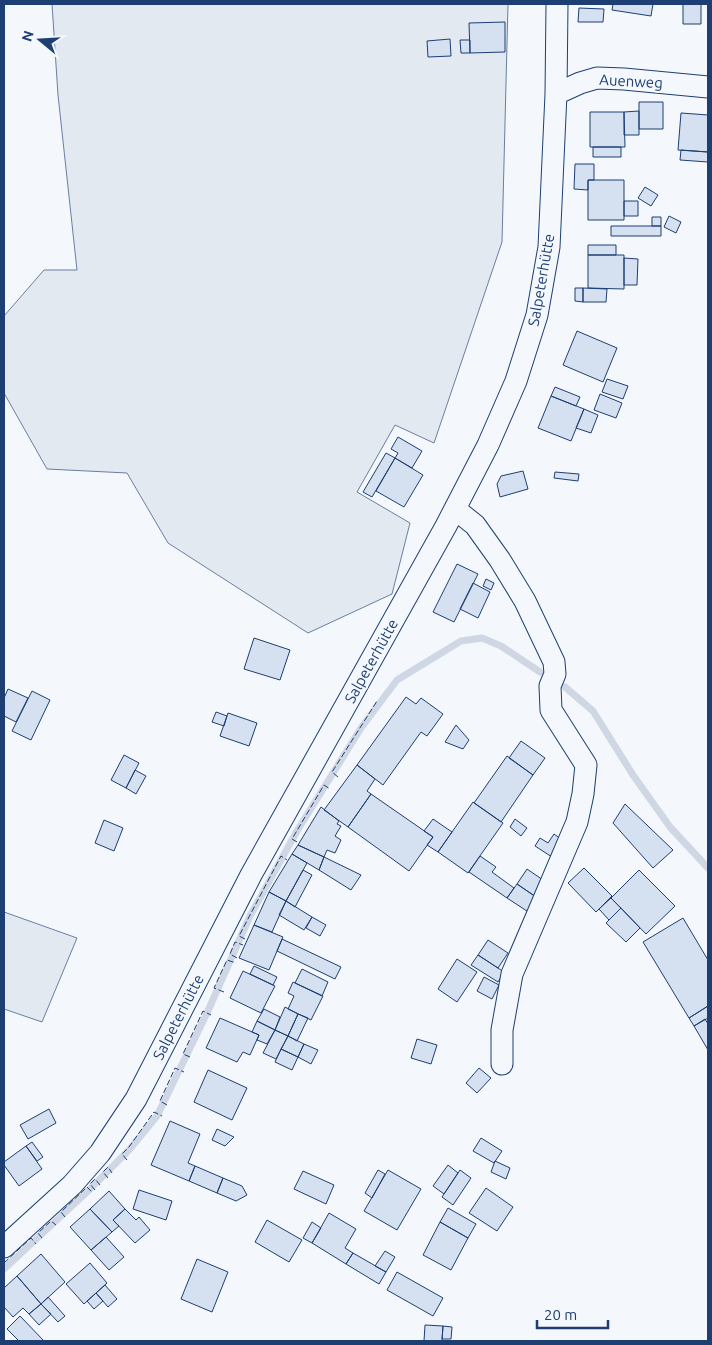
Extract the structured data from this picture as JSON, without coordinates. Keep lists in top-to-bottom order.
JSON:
{
  "streets": {
    "street": ["Auenweg", "Salpeterhütte"]
  },
  "crossings": [
    ["Auenweg", "Salpeterhütte"]
  ],
  "scale_bar": "20 m",
  "north": "left"
}
